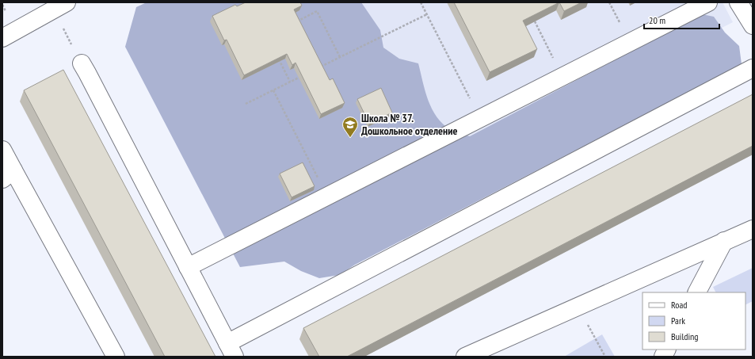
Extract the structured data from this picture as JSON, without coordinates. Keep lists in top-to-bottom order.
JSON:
{
  "places": {
    "school or university": ["Школа № 37. Дошкольное отделение"]
  },
  "legend": ["Road", "Park", "Building"],
  "scale_bar": "20 m"
}
